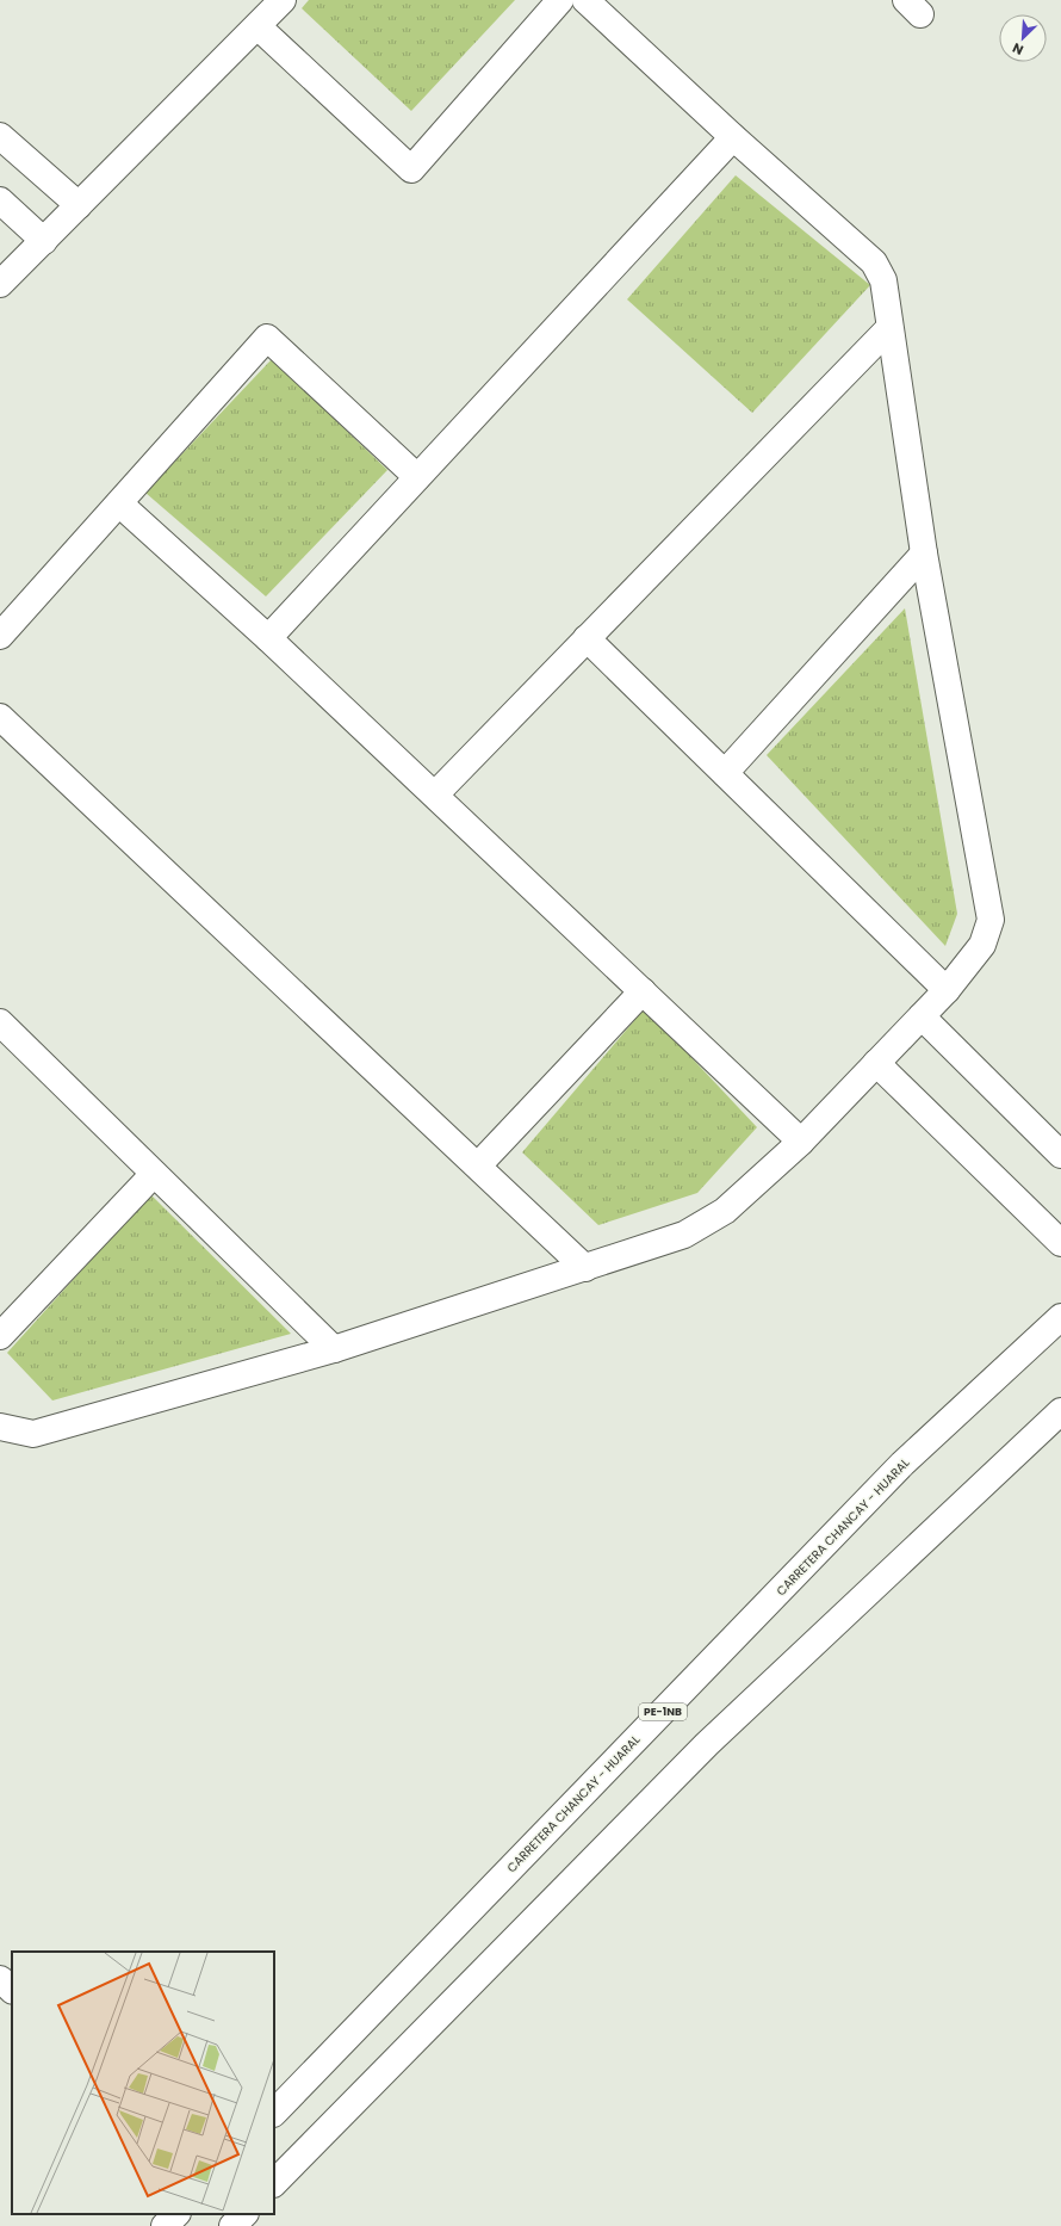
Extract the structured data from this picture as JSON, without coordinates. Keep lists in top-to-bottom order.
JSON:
{
  "streets": {
    "main road": ["CARRETERA CHANCAY - HUARAL", "PE-1NB"]
  },
  "north": "bottom left"
}
